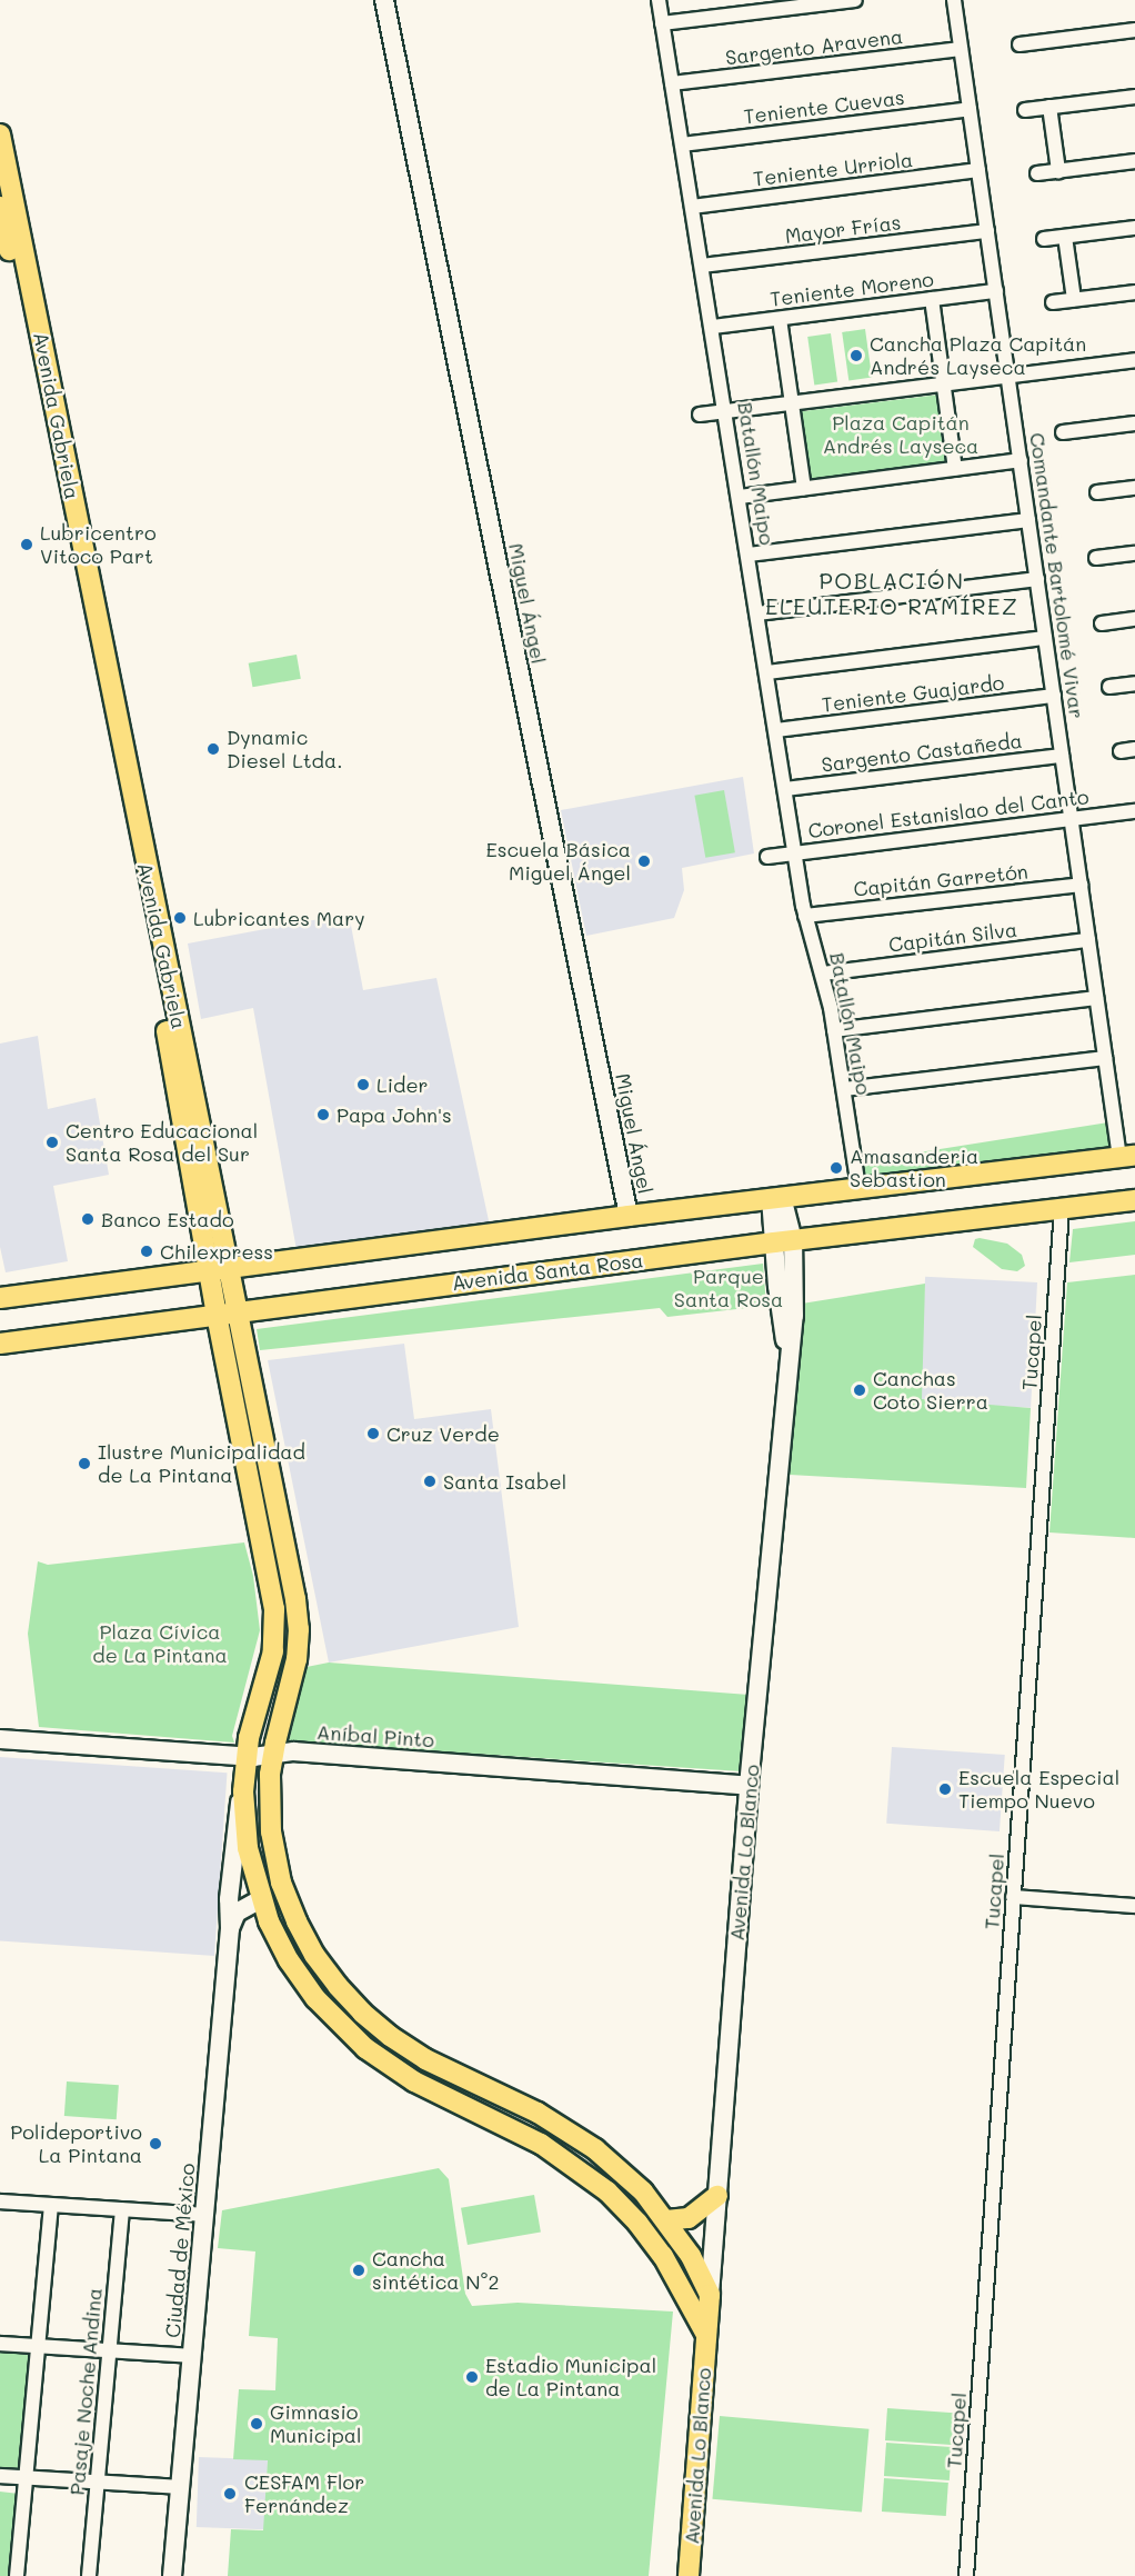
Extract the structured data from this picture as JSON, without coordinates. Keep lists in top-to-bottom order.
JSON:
{
  "streets": {
    "main road": ["Avenida Gabriela", "Avenida Santa Rosa", "Avenida Lo Blanco"],
    "street": [
      "Sargento Aravena",
      "Teniente Cuevas",
      "Teniente Urriola",
      "Mayor Frías",
      "Teniente Moreno",
      "Batallón Maipo",
      "Comandante Bartolomé Vivar",
      "Miguel Ángel",
      "Teniente Guajardo",
      "Sargento Castañeda",
      "Coronel Estanislao del Canto",
      "Capitán Garretón",
      "Capitán Silva",
      "Tucapel",
      "Aníbal Pinto",
      "Ciudad de México",
      "Pasaje Noche Andina"
    ]
  },
  "crossings": [
    ["Sargento Aravena", "Batallón Maipo"],
    ["Sargento Aravena", "Comandante Bartolomé Vivar"],
    ["Teniente Cuevas", "Batallón Maipo"],
    ["Teniente Cuevas", "Comandante Bartolomé Vivar"],
    ["Teniente Urriola", "Batallón Maipo"],
    ["Teniente Urriola", "Comandante Bartolomé Vivar"],
    ["Mayor Frías", "Batallón Maipo"],
    ["Mayor Frías", "Comandante Bartolomé Vivar"],
    ["Teniente Moreno", "Batallón Maipo"],
    ["Teniente Moreno", "Comandante Bartolomé Vivar"],
    ["Avenida Gabriela", "Avenida Santa Rosa"],
    ["Avenida Gabriela", "Aníbal Pinto"],
    ["Avenida Gabriela", "Avenida Lo Blanco"],
    ["Avenida Gabriela", "Ciudad de México"],
    ["Batallón Maipo", "Teniente Guajardo"],
    ["Batallón Maipo", "Sargento Castañeda"],
    ["Batallón Maipo", "Coronel Estanislao del Canto"],
    ["Batallón Maipo", "Capitán Garretón"],
    ["Batallón Maipo", "Capitán Silva"],
    ["Comandante Bartolomé Vivar", "Teniente Guajardo"],
    ["Comandante Bartolomé Vivar", "Sargento Castañeda"],
    ["Comandante Bartolomé Vivar", "Coronel Estanislao del Canto"],
    ["Comandante Bartolomé Vivar", "Capitán Garretón"],
    ["Comandante Bartolomé Vivar", "Capitán Silva"],
    ["Avenida Santa Rosa", "Tucapel"],
    ["Avenida Santa Rosa", "Avenida Lo Blanco"],
    ["Aníbal Pinto", "Avenida Lo Blanco"]
  ],
  "districts": ["POBLACIÓN ELEUTERIO RAMÍREZ"],
  "parks": ["Plaza Capitán Andrés Layseca", "Parque Santa Rosa", "Plaza Cívica de La Pintana"],
  "places": [
    "Cancha Plaza Capitán Andrés Layseca",
    "Lubricentro Vitoco Part",
    "Dynamic Diesel Ltda.",
    "Escuela Básica Miguel Ángel",
    "Lubricantes Mary",
    "Lider",
    "Papa John's",
    "Centro Educacional Santa Rosa del Sur",
    "Amasanderia Sebastion",
    "Banco Estado",
    "Chilexpress",
    "Canchas Coto Sierra",
    "Cruz Verde",
    "Ilustre Municipalidad de La Pintana",
    "Santa Isabel",
    "Escuela Especial Tiempo Nuevo",
    "Polideportivo La Pintana",
    "Cancha sintética N°2",
    "Estadio Municipal de La Pintana",
    "Gimnasio Municipal",
    "CESFAM Flor Fernández"
  ]
}
